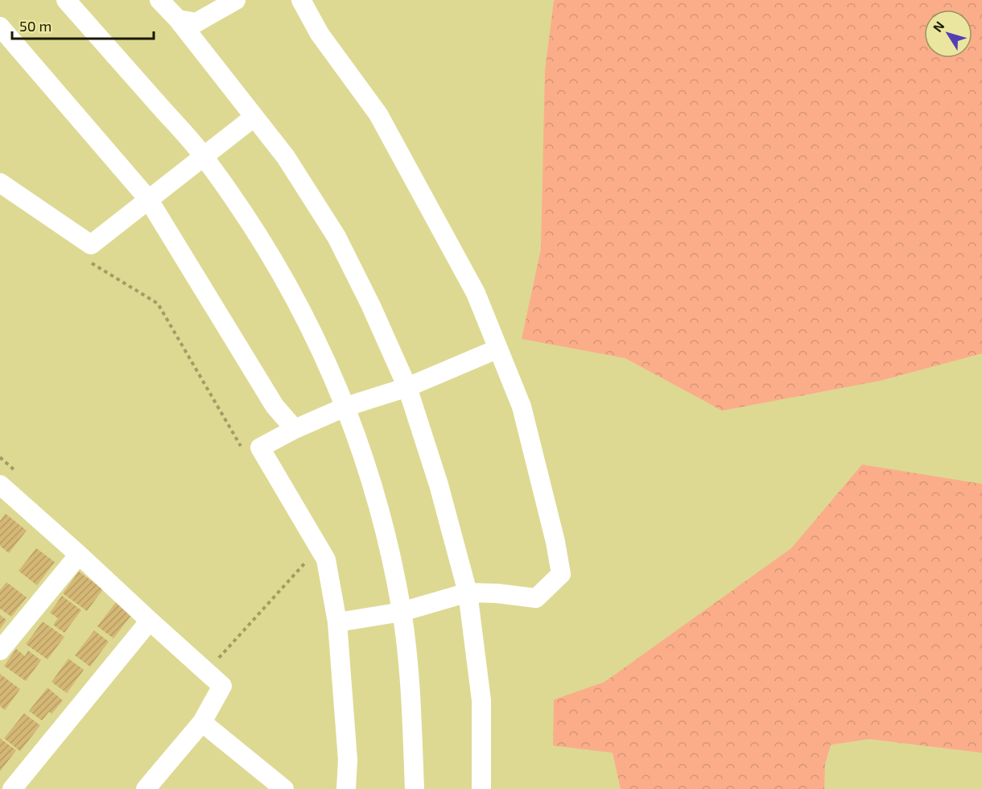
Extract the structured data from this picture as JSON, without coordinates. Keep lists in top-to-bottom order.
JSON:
{
  "scale_bar": "50 m",
  "north": "top left"
}
